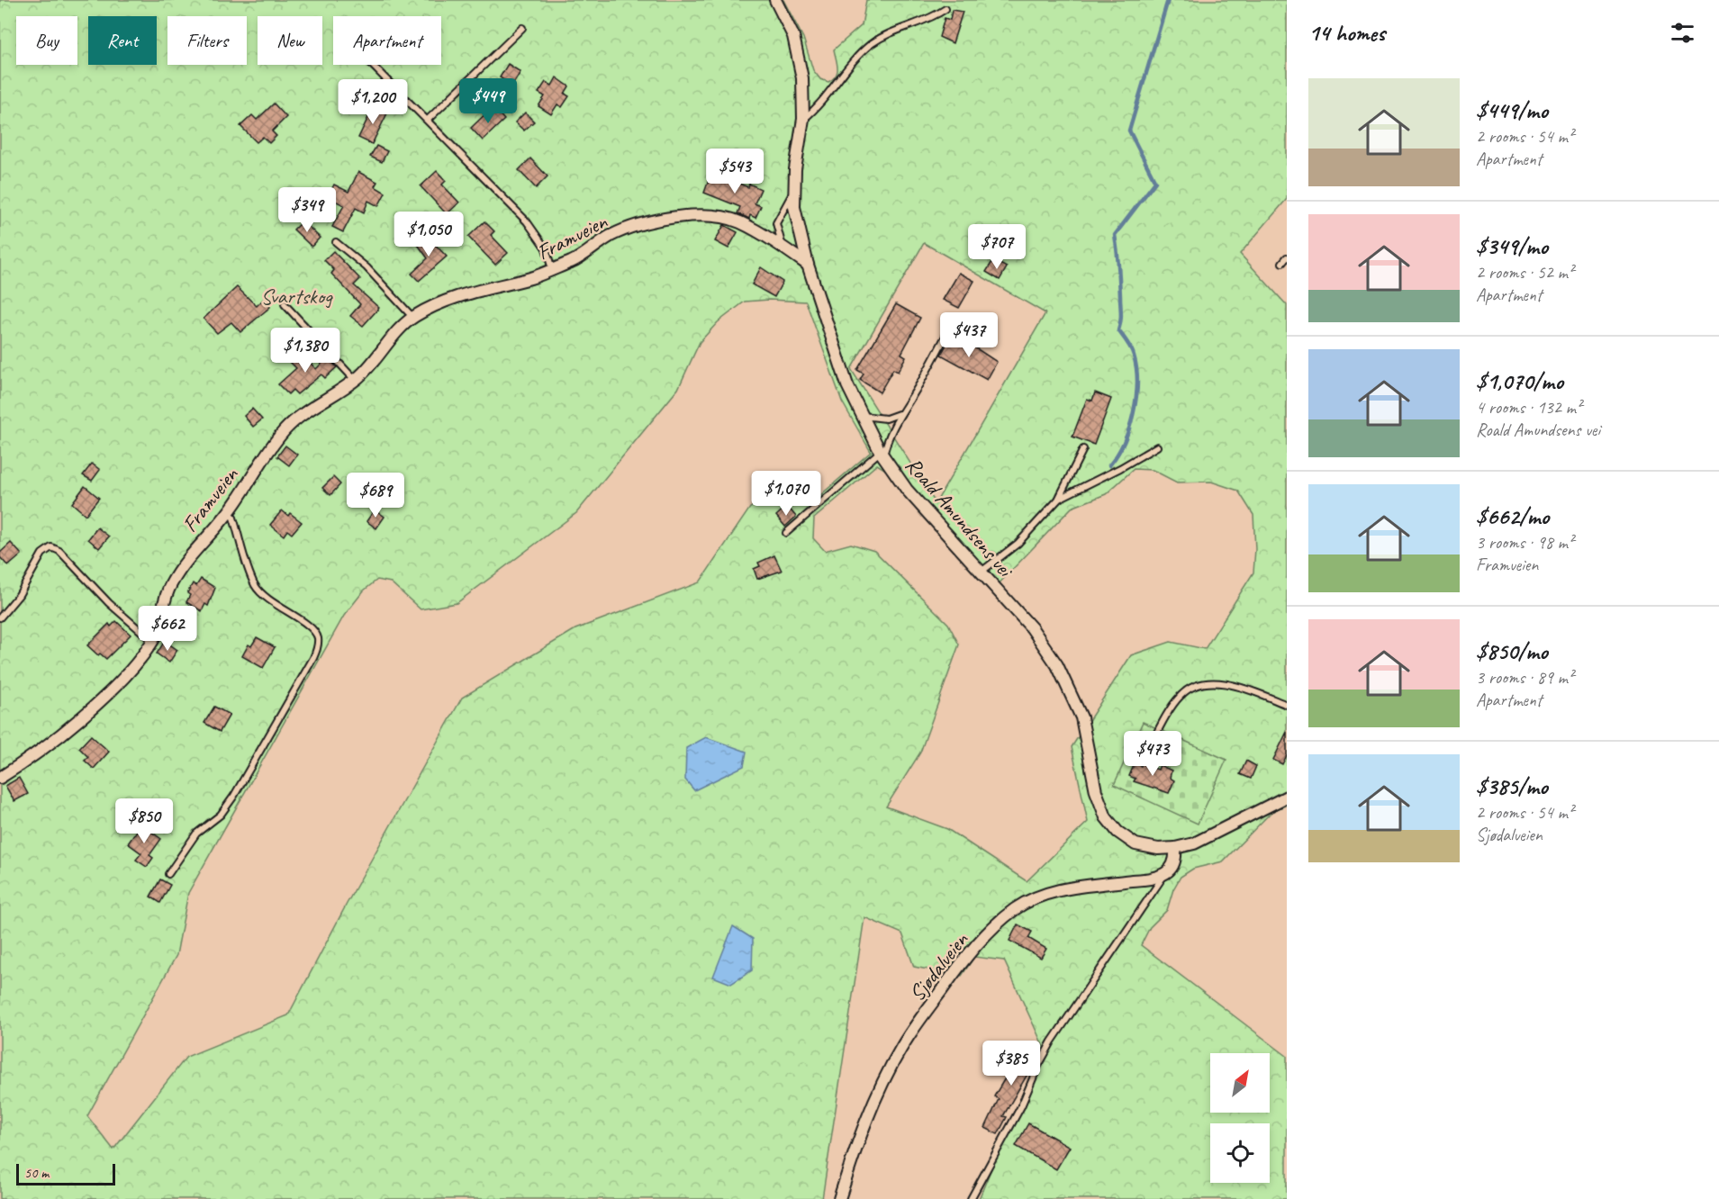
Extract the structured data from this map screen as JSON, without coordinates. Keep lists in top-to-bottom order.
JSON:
{
  "streets": {
    "street": ["Framveien", "Roald Amundsens vei", "Sjødalveien"]
  },
  "crossings": [
    ["Framveien", "Roald Amundsens vei"]
  ],
  "parks": ["Svartskog"],
  "scale_bar": "50 m",
  "north": "top right",
  "page": {
    "heading": "14 homes",
    "chip": [
      "Buy",
      "Rent",
      "Filters",
      "New",
      "Apartment"
    ],
    "list": [
      {
        "name": "$449/mo",
        "note": "2 rooms · 54 m² · Apartment"
      },
      {
        "name": "$349/mo",
        "note": "2 rooms · 52 m² · Apartment"
      },
      {
        "name": "$1,070/mo",
        "note": "4 rooms · 132 m² · Roald Amundsens vei"
      },
      {
        "name": "$662/mo",
        "note": "3 rooms · 98 m² · Framveien"
      },
      {
        "name": "$850/mo",
        "note": "3 rooms · 89 m² · Apartment"
      },
      {
        "name": "$385/mo",
        "note": "2 rooms · 54 m² · Sjødalveien"
      }
    ],
    "price": [
      "$449",
      "$1,200",
      "$543",
      "$349",
      "$1,050",
      "$707",
      "$437",
      "$1,380",
      "$1,070",
      "$689",
      "$662",
      "$473",
      "$850",
      "$385"
    ],
    "scale": "50 m"
  }
}
